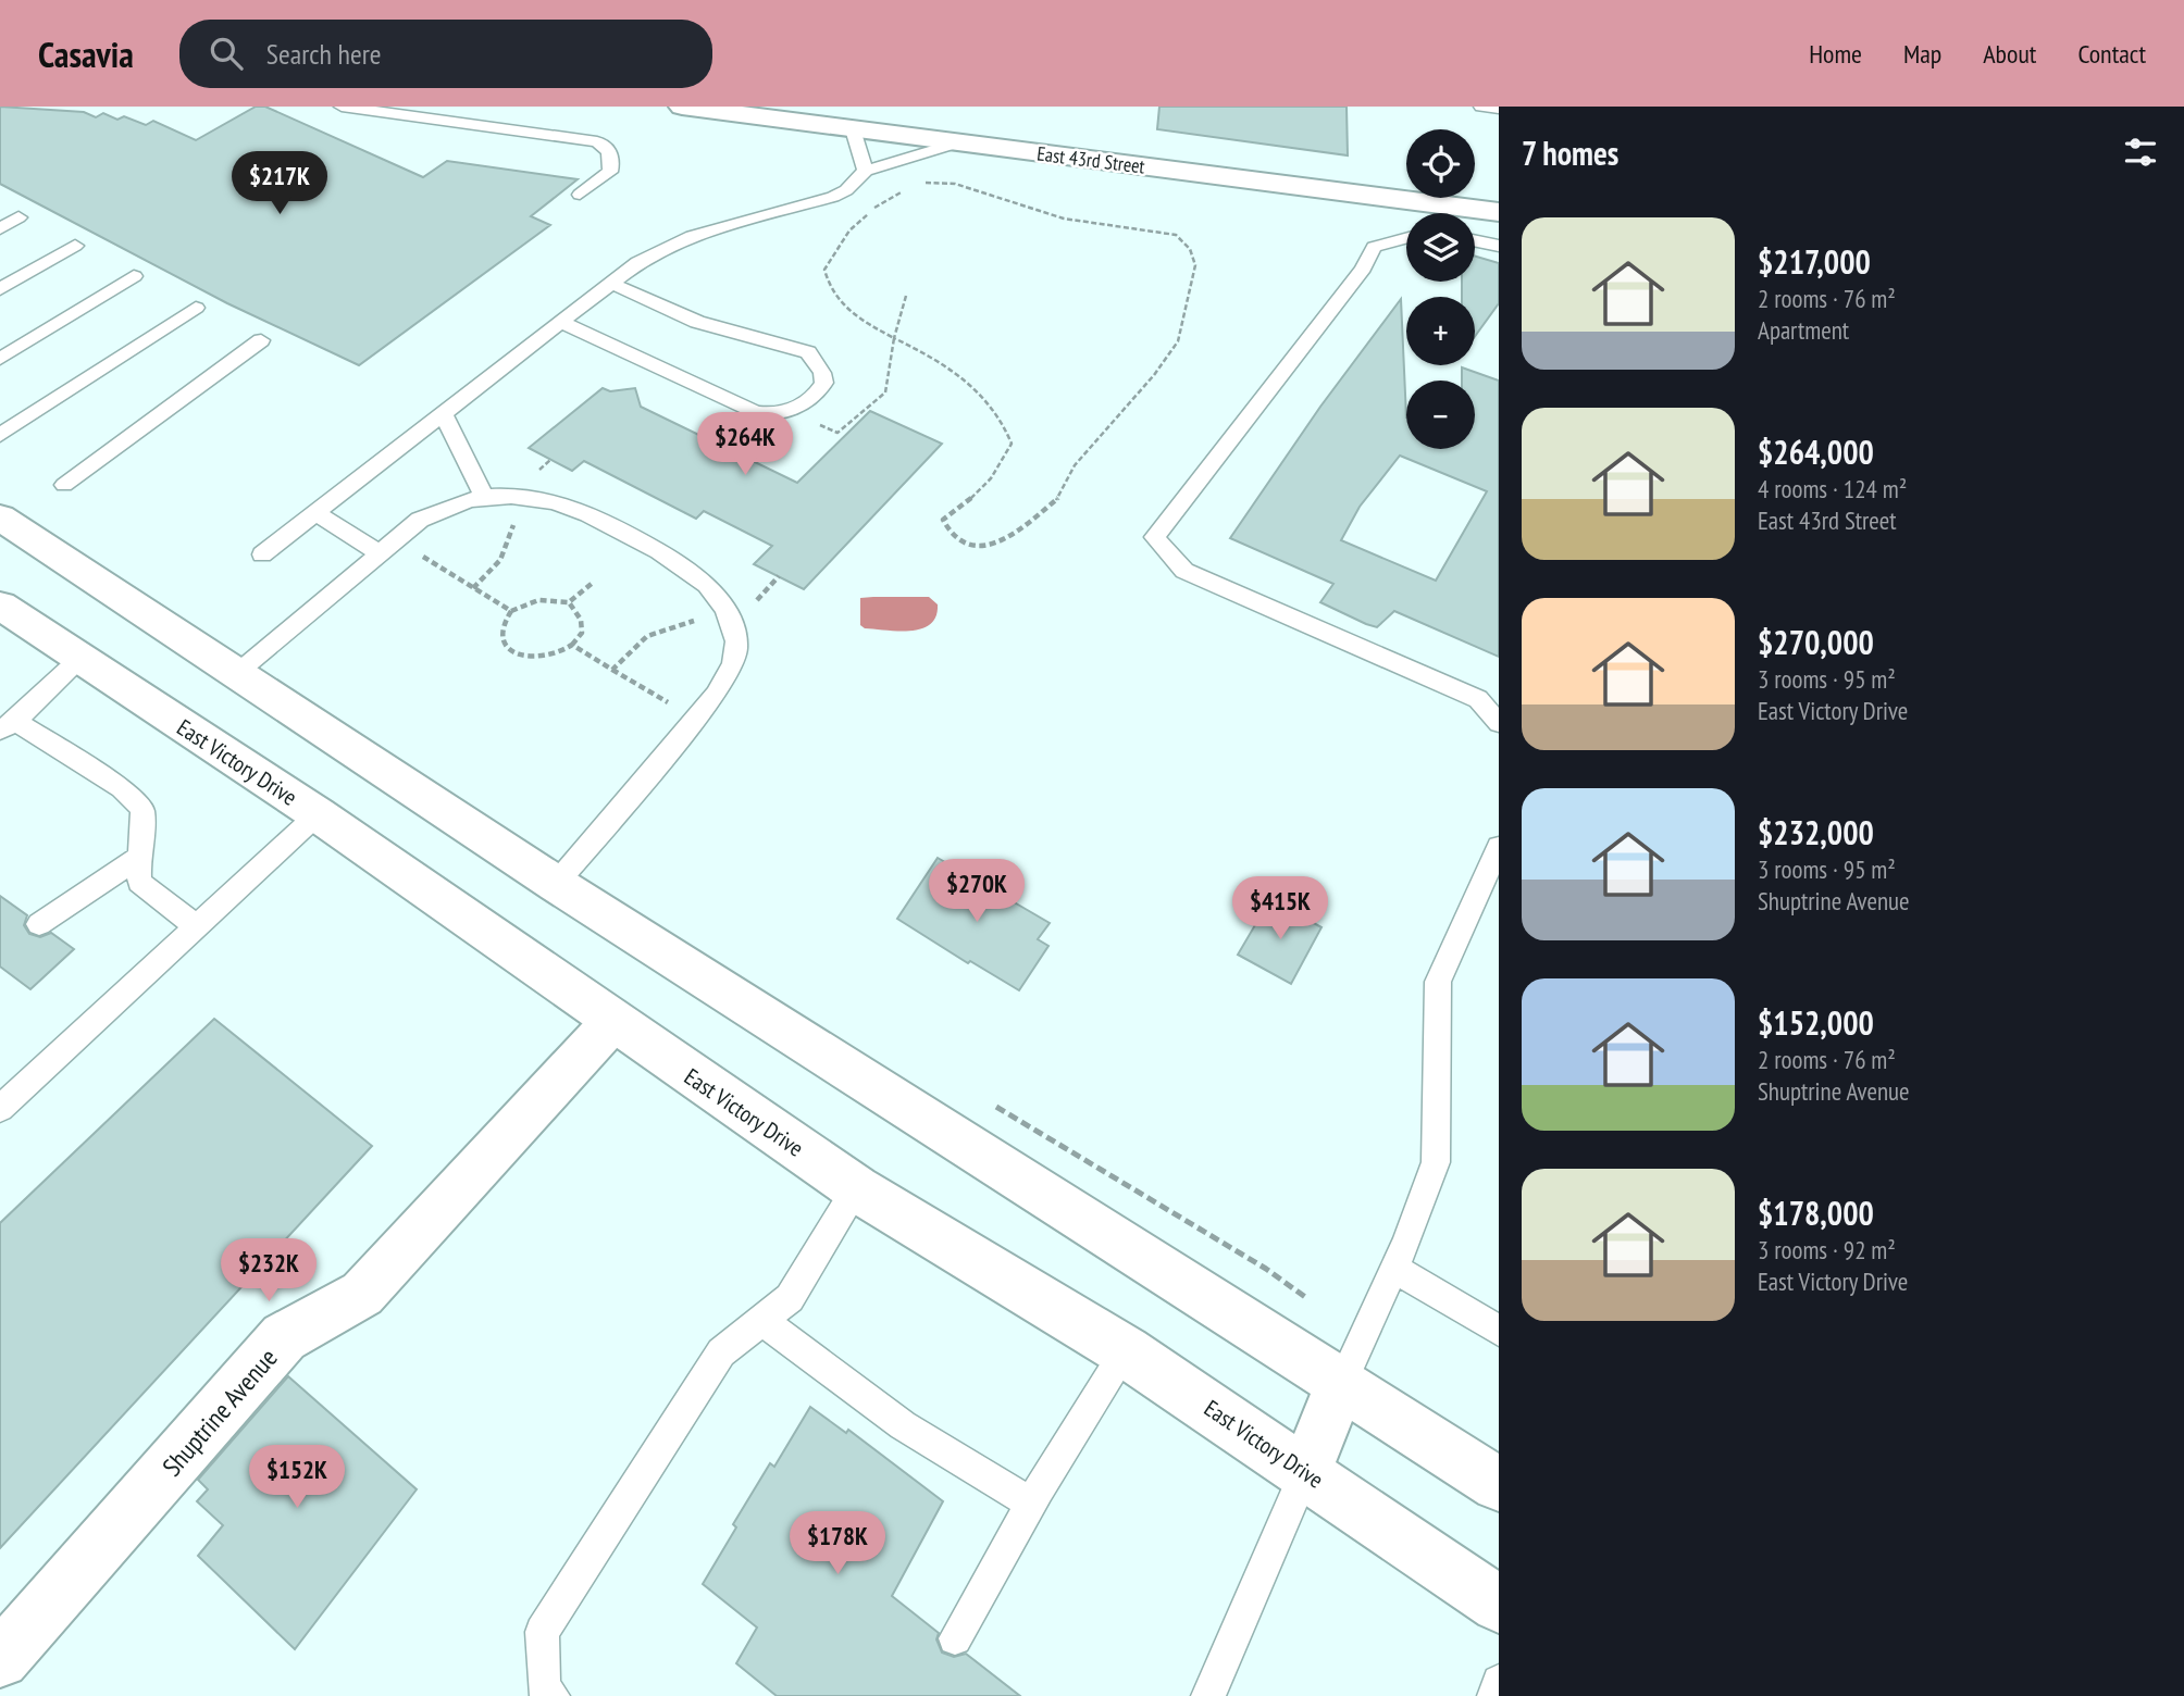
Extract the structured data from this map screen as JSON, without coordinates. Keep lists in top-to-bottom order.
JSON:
{
  "streets": {
    "main road": ["East 43rd Street", "East Victory Drive", "Shuptrine Avenue"]
  },
  "crossings": [
    ["East Victory Drive", "Shuptrine Avenue"]
  ],
  "page": {
    "header": "Casavia",
    "search": "Search here",
    "nav": [
      "Home",
      "Map",
      "About",
      "Contact"
    ],
    "heading": "7 homes",
    "map_buttons": ["+", "−"],
    "price": [
      "$217K",
      "$264K",
      "$270K",
      "$415K",
      "$232K",
      "$152K",
      "$178K"
    ],
    "list": [
      {
        "name": "$217,000",
        "note": "2 rooms · 76 m² · Apartment"
      },
      {
        "name": "$264,000",
        "note": "4 rooms · 124 m² · East 43rd Street"
      },
      {
        "name": "$270,000",
        "note": "3 rooms · 95 m² · East Victory Drive"
      },
      {
        "name": "$232,000",
        "note": "3 rooms · 95 m² · Shuptrine Avenue"
      },
      {
        "name": "$152,000",
        "note": "2 rooms · 76 m² · Shuptrine Avenue"
      },
      {
        "name": "$178,000",
        "note": "3 rooms · 92 m² · East Victory Drive"
      }
    ]
  }
}
